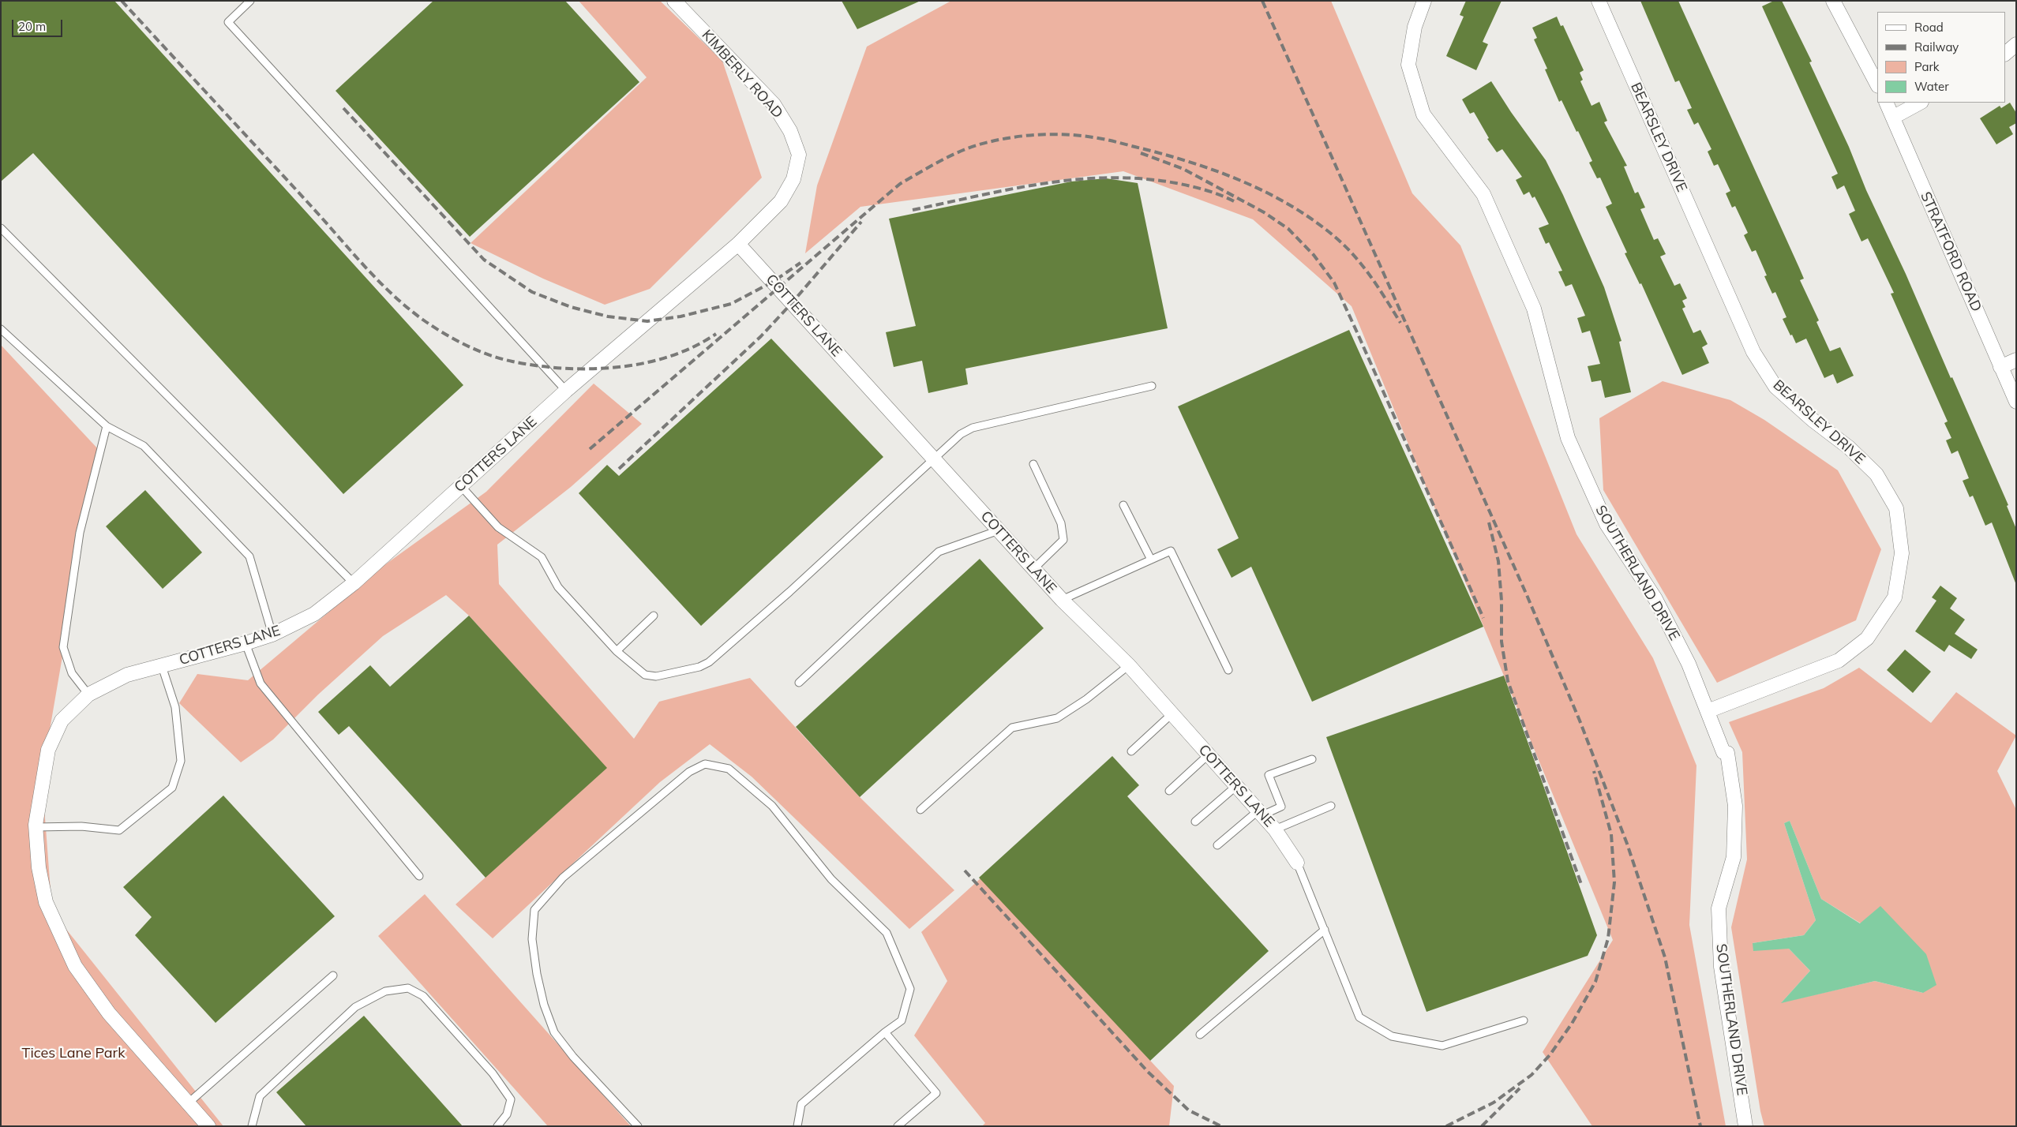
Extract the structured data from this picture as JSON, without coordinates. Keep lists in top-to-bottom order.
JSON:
{
  "streets": {
    "street": [
      "KIMBERLY ROAD",
      "BEARSLEY DRIVE",
      "STRATFORD ROAD",
      "COTTERS LANE",
      "SOUTHERLAND DRIVE"
    ]
  },
  "crossings": [
    ["KIMBERLY ROAD", "COTTERS LANE"],
    ["BEARSLEY DRIVE", "SOUTHERLAND DRIVE"]
  ],
  "parks": ["Tices Lane Park"],
  "legend": [
    "Road",
    "Railway",
    "Park",
    "Water"
  ],
  "scale_bar": "20 m"
}
